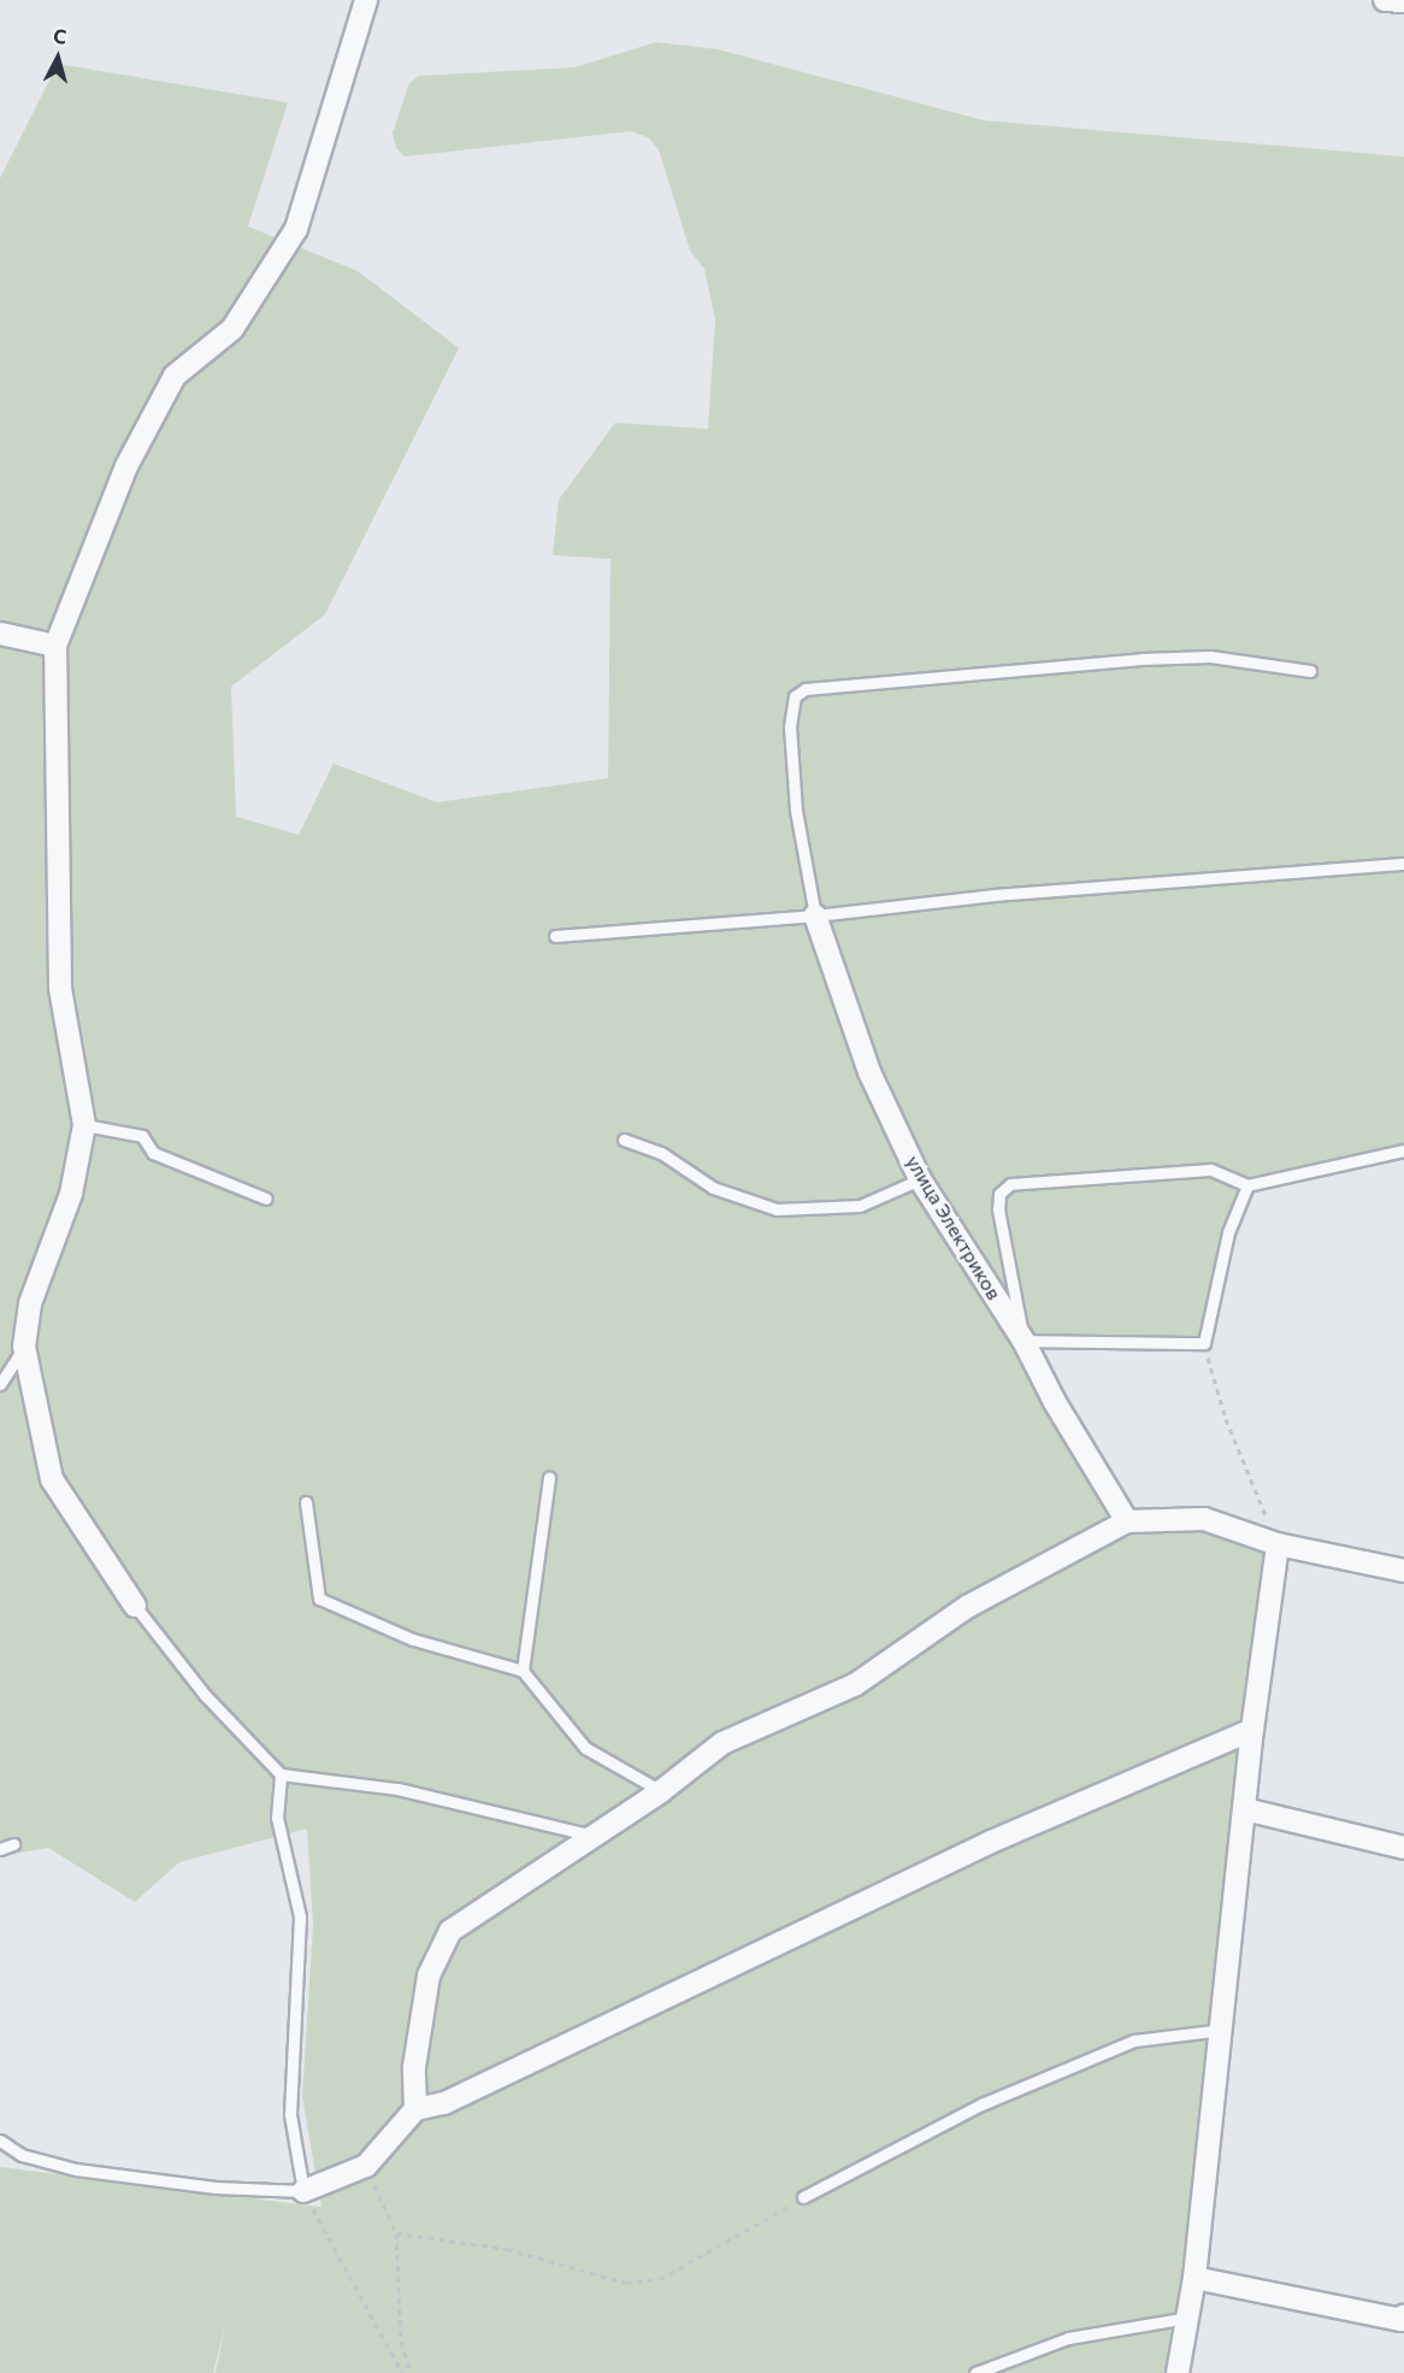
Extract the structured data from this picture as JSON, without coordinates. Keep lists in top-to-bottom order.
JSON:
{
  "streets": {
    "street": ["улица Электриков"]
  },
  "north": "top"
}
